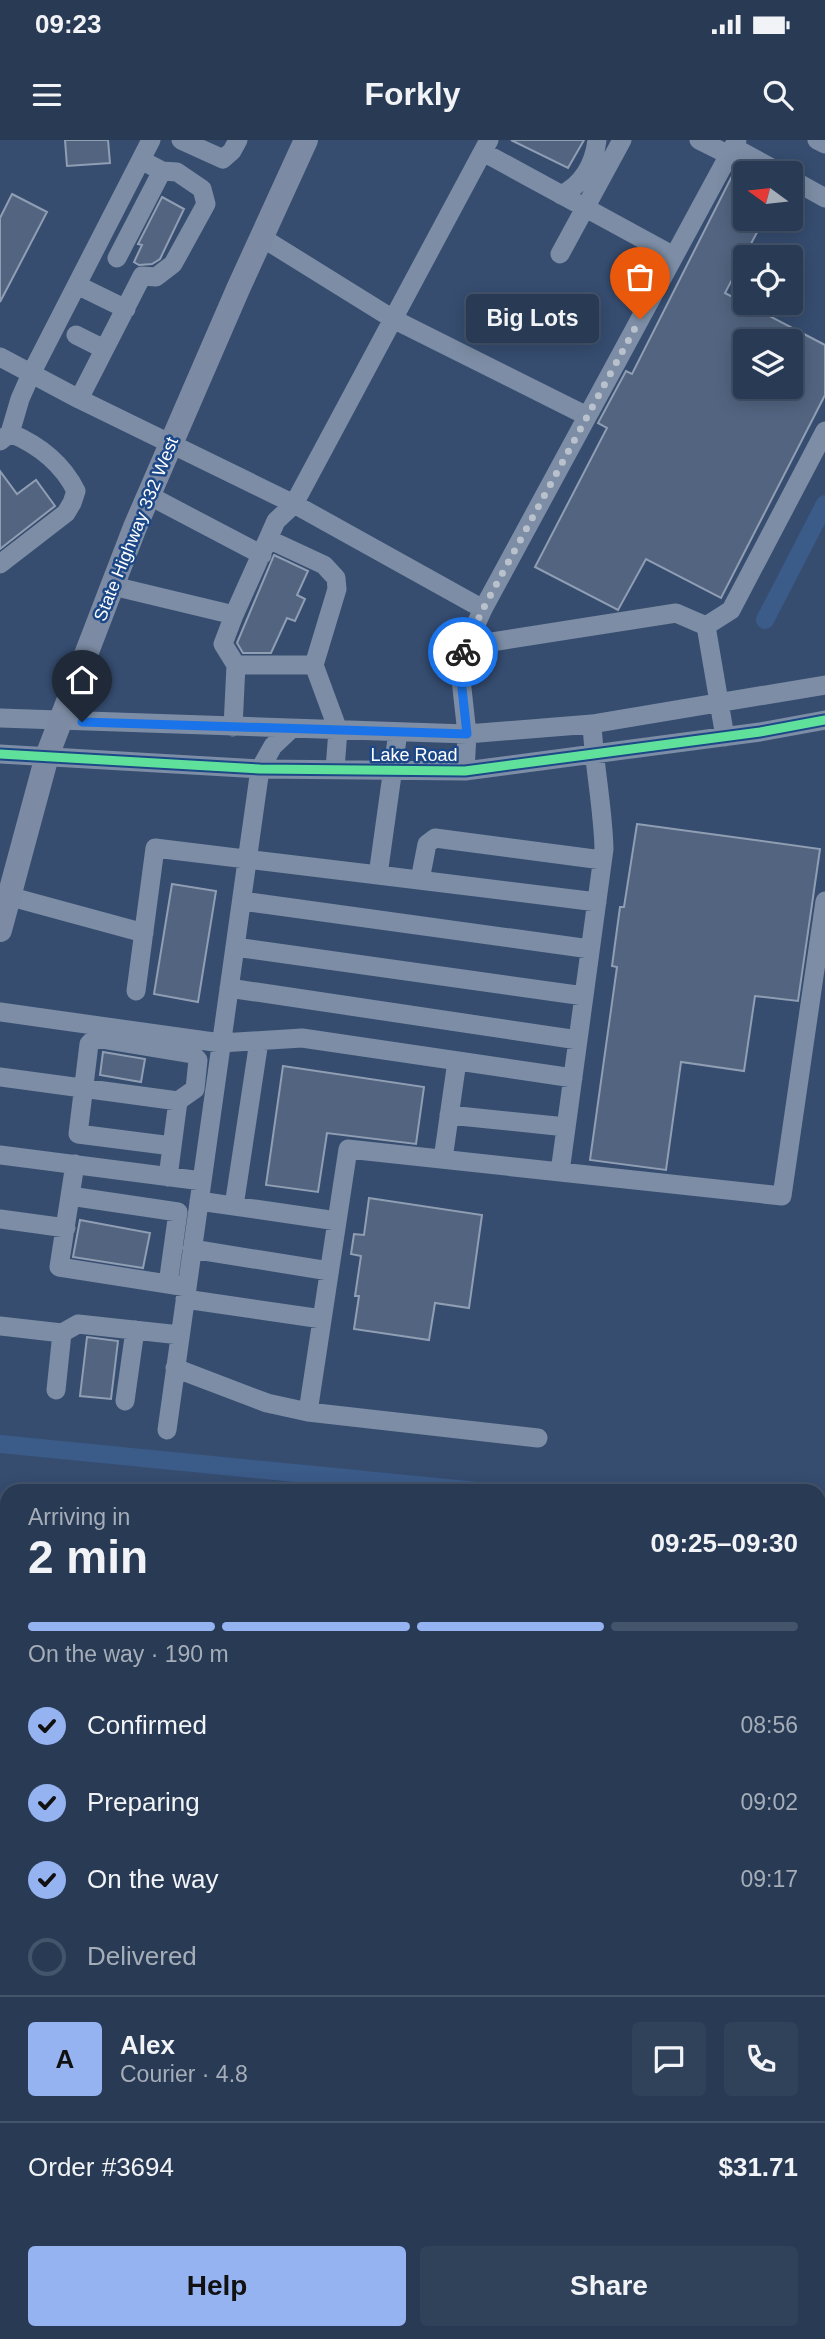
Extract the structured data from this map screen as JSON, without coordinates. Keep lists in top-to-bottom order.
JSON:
{
  "streets": {
    "main road": ["State Highway 332 West"],
    "street": ["Lake Road"]
  },
  "crossings": [
    ["State Highway 332 West", "Lake Road"]
  ],
  "places": ["Big Lots"],
  "north": "left",
  "page": {
    "status": "09:23",
    "header": "Forkly",
    "bubble": "Big Lots",
    "heading": ["2 min", "Arriving in", "09:25–09:30"],
    "panel": [
      "Alex",
      "Courier · 4.8",
      "Order #3694",
      "$31.71"
    ],
    "bar": "On the way · 190 m",
    "list": [
      ["Confirmed", "08:56"],
      ["Preparing", "09:02"],
      ["On the way", "09:17"],
      "Delivered"
    ],
    "round": "A",
    "buttons": ["Help", "Share"]
  }
}
